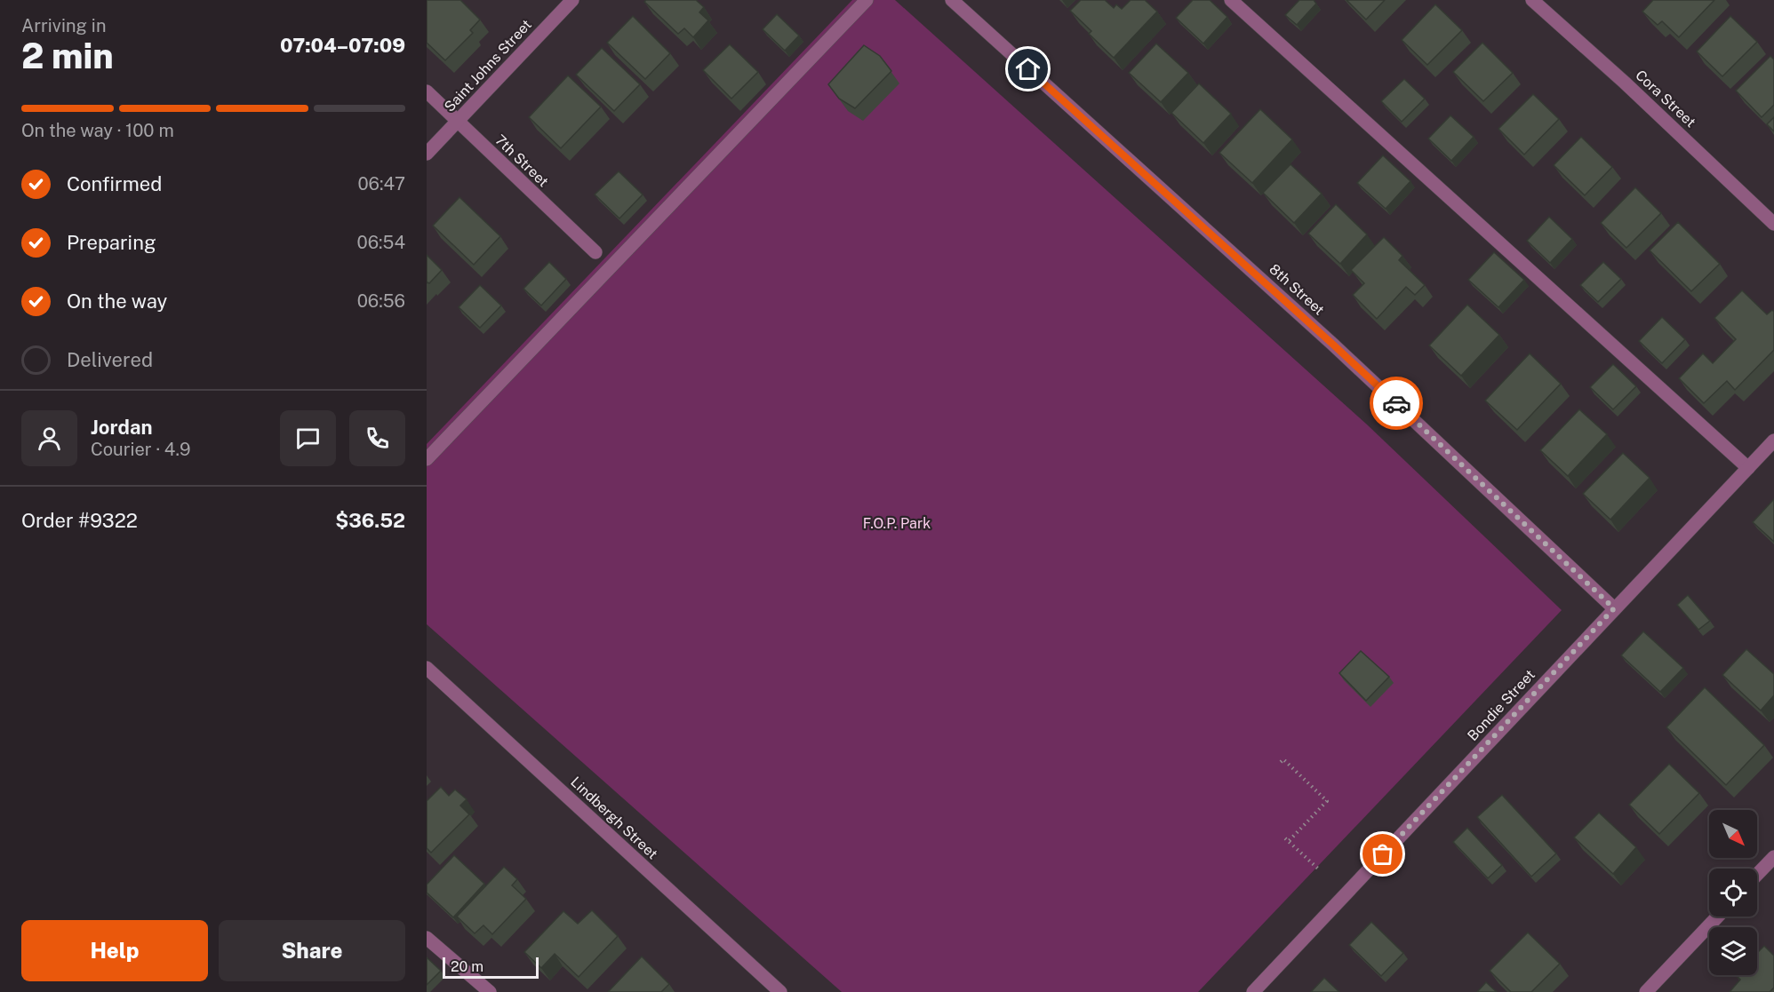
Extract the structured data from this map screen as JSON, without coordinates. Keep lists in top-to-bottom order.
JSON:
{
  "streets": {
    "street": [
      "Saint Johns Street",
      "Cora Street",
      "7th Street",
      "8th Street",
      "Bondie Street",
      "Lindbergh Street"
    ]
  },
  "crossings": [
    ["Saint Johns Street", "7th Street"],
    ["8th Street", "Bondie Street"]
  ],
  "parks": ["F.O.P. Park"],
  "scale_bar": "20 m",
  "north": "bottom right",
  "page": {
    "heading": ["2 min", "Arriving in", "07:04–07:09"],
    "panel": [
      "Jordan",
      "Courier · 4.9",
      "Order #9322",
      "$36.52"
    ],
    "bar": "On the way · 100 m",
    "list": [
      ["Confirmed", "06:47"],
      ["Preparing", "06:54"],
      ["On the way", "06:56"],
      "Delivered"
    ],
    "buttons": ["Help", "Share"],
    "scale": "20 m"
  }
}
